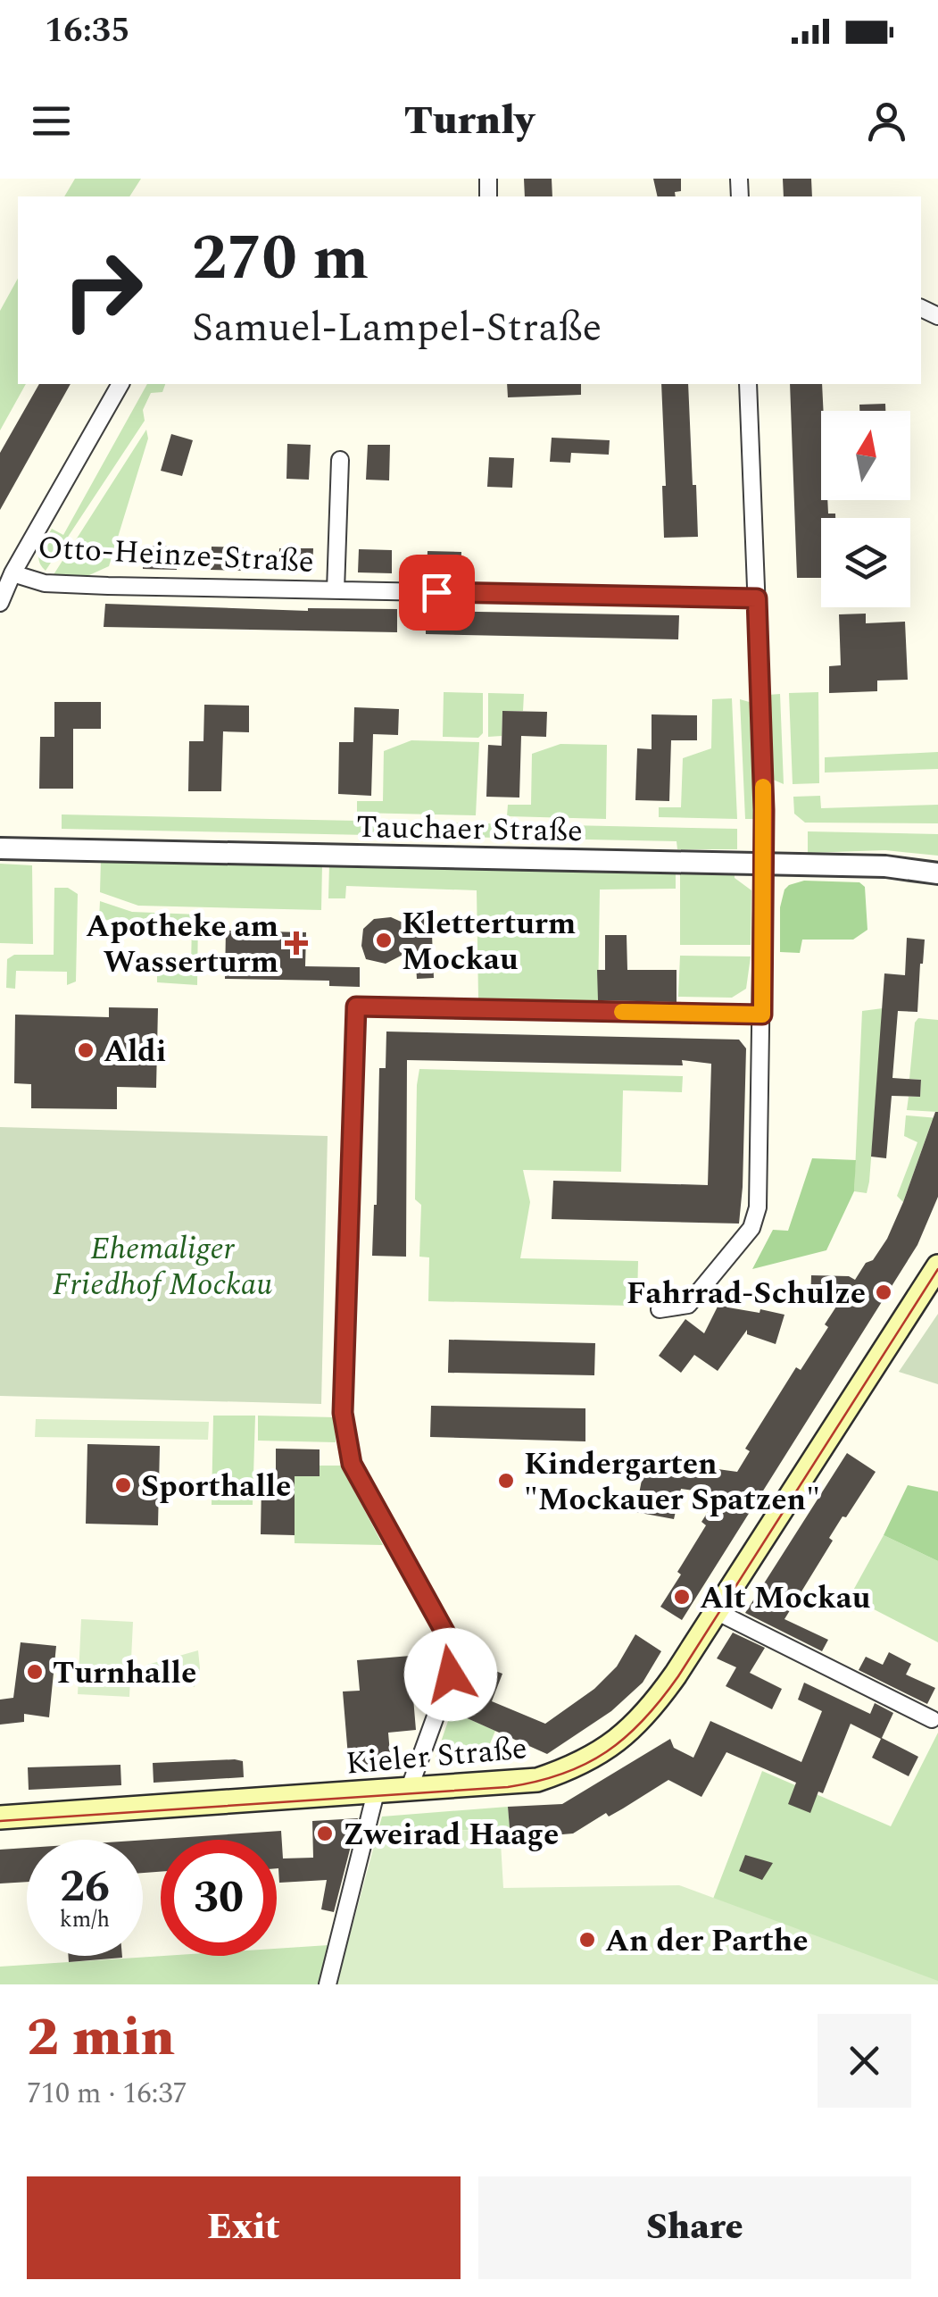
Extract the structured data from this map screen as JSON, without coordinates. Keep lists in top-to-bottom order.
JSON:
{
  "streets": {
    "main road": ["Kieler Straße"],
    "street": ["Otto-Heinze-Straße", "Tauchaer Straße"]
  },
  "parks": ["Ehemaliger Friedhof Mockau"],
  "places": {
    "other": [
      "Kletterturm Mockau",
      "Aldi",
      "Fahrrad-Schulze",
      "Kindergarten \"Mockauer Spatzen\"",
      "Sporthalle",
      "Alt Mockau",
      "Turnhalle",
      "Zweirad Haage",
      "An der Parthe"
    ],
    "health": ["Apotheke am Wasserturm"]
  },
  "north": "top",
  "page": {
    "status": "16:35",
    "header": "Turnly",
    "turn": ["270 m", "Samuel-Lampel-Straße"],
    "speed": "26 km/h",
    "limit": "30",
    "heading": ["2 min", "710 m · 16:37"],
    "buttons": ["Exit", "Share"]
  }
}
